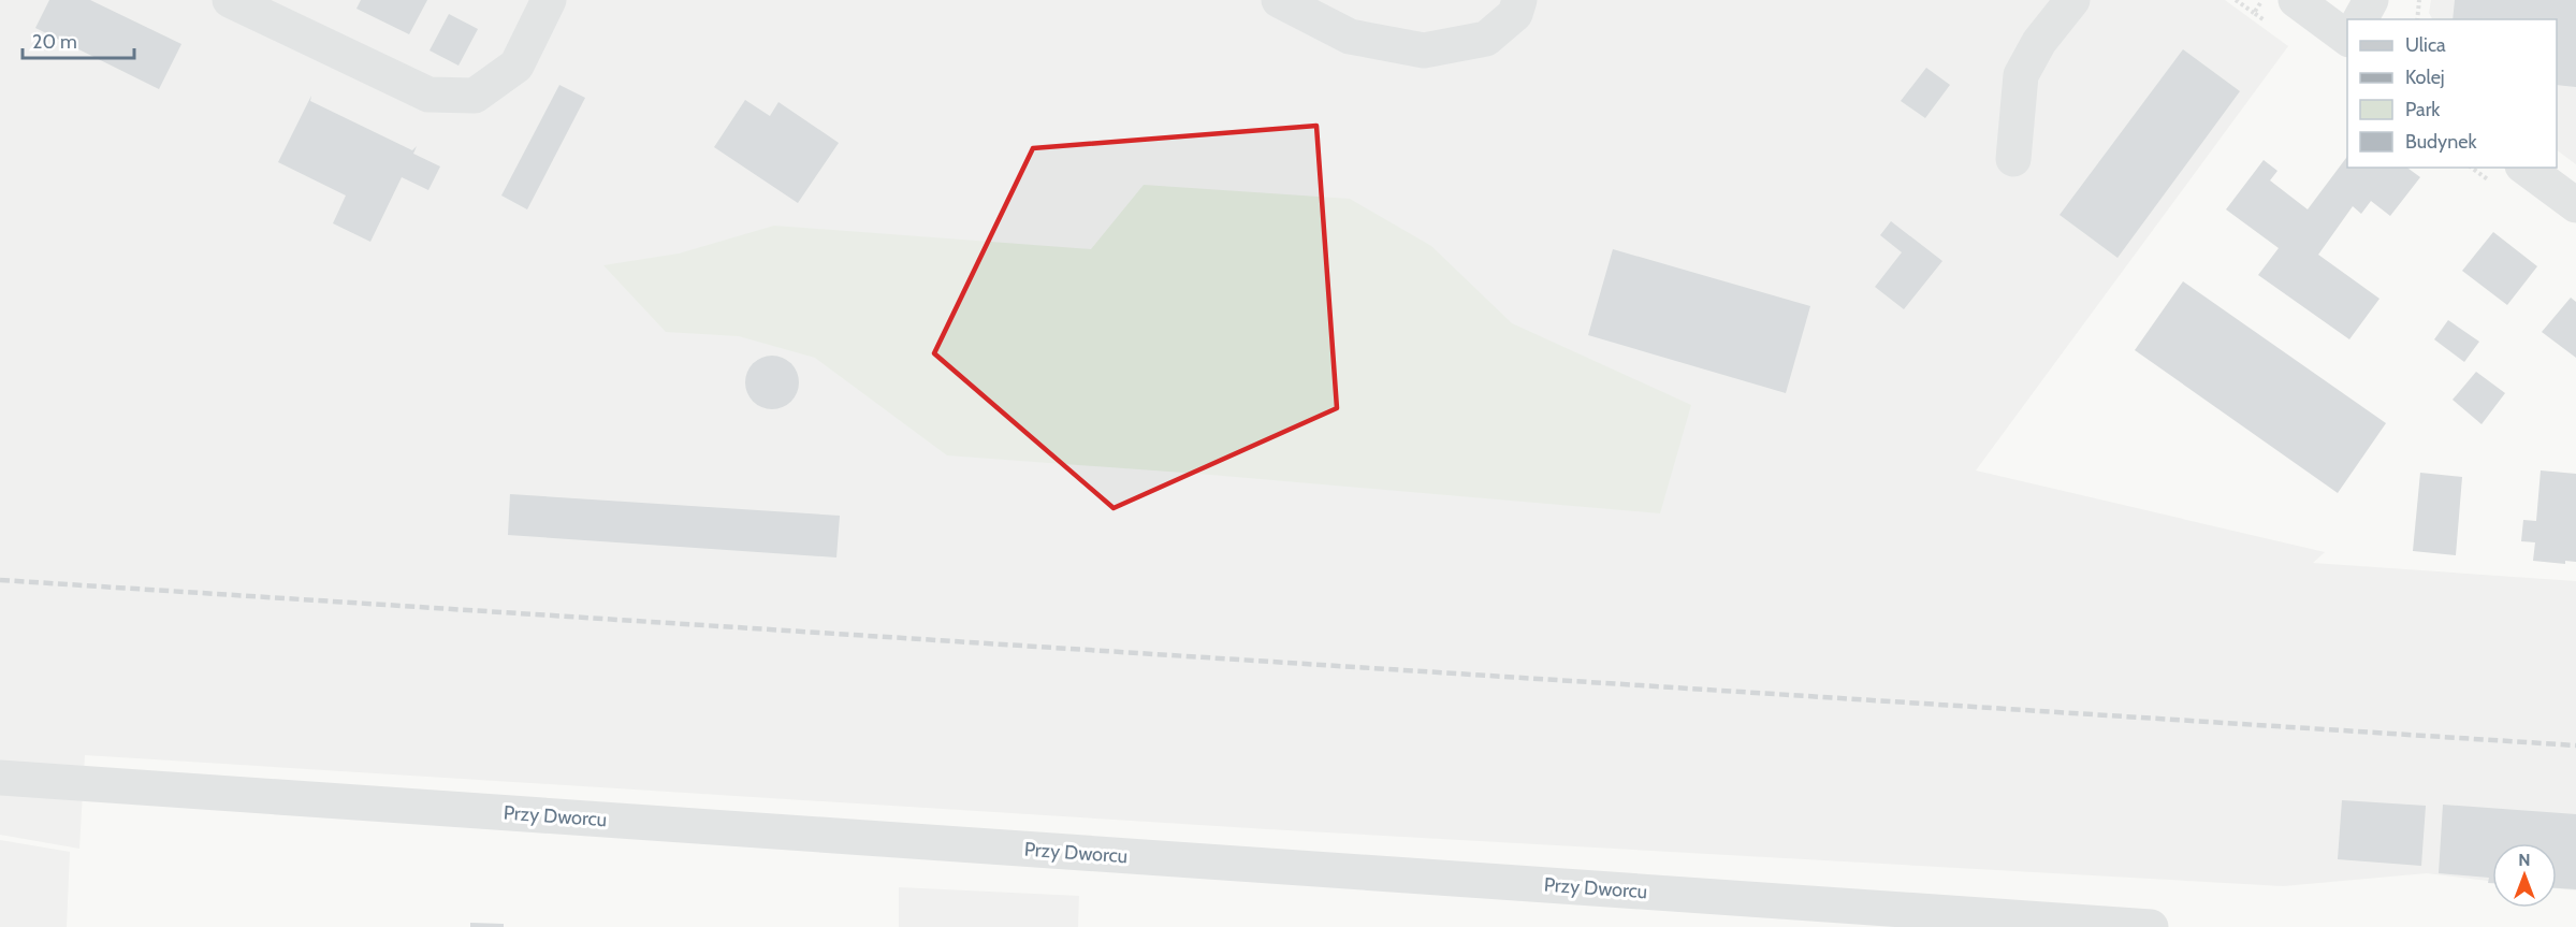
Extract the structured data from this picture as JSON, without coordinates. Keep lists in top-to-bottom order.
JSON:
{
  "streets": {
    "street": ["Przy Dworcu"]
  },
  "legend": [
    "Ulica",
    "Kolej",
    "Park",
    "Budynek"
  ],
  "scale_bar": "20 m",
  "north": "top"
}
